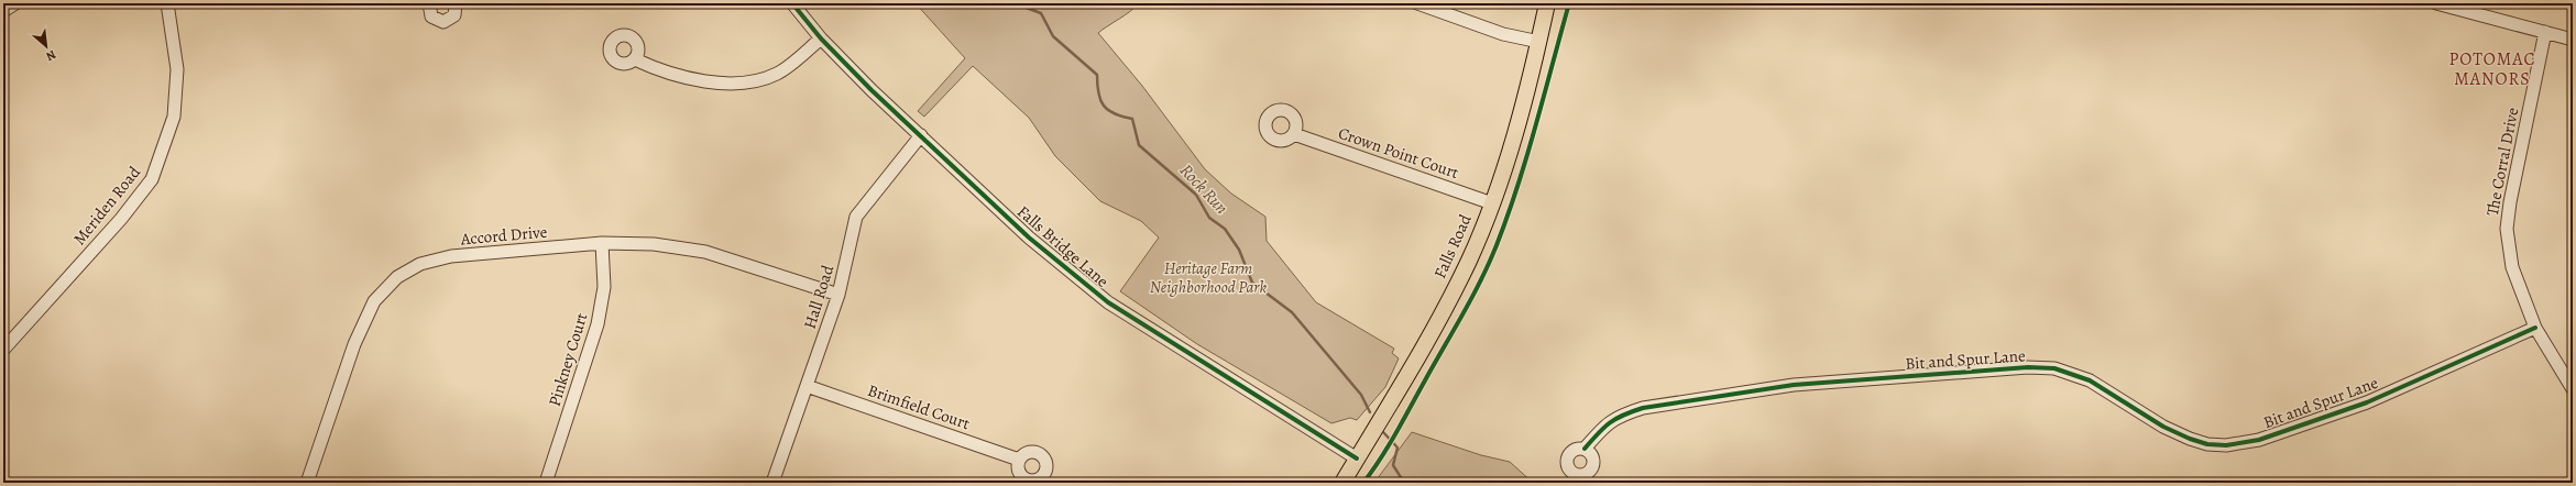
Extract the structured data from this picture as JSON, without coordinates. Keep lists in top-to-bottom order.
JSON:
{
  "streets": {
    "main road": ["Falls Road"],
    "street": [
      "Crown Point Court",
      "The Corral Drive",
      "Meriden Road",
      "Accord Drive",
      "Falls Bridge Lane",
      "Hall Road",
      "Pinkney Court",
      "Bit and Spur Lane",
      "Brimfield Court"
    ]
  },
  "crossings": [
    ["Crown Point Court", "Falls Road"],
    ["The Corral Drive", "Bit and Spur Lane"],
    ["Accord Drive", "Hall Road"],
    ["Accord Drive", "Pinkney Court"],
    ["Falls Bridge Lane", "Falls Road"],
    ["Falls Bridge Lane", "Hall Road"],
    ["Hall Road", "Brimfield Court"]
  ],
  "districts": ["POTOMAC MANORS"],
  "water": ["Rock Run"],
  "parks": ["Heritage Farm Neighborhood Park"],
  "north": "bottom right"
}
